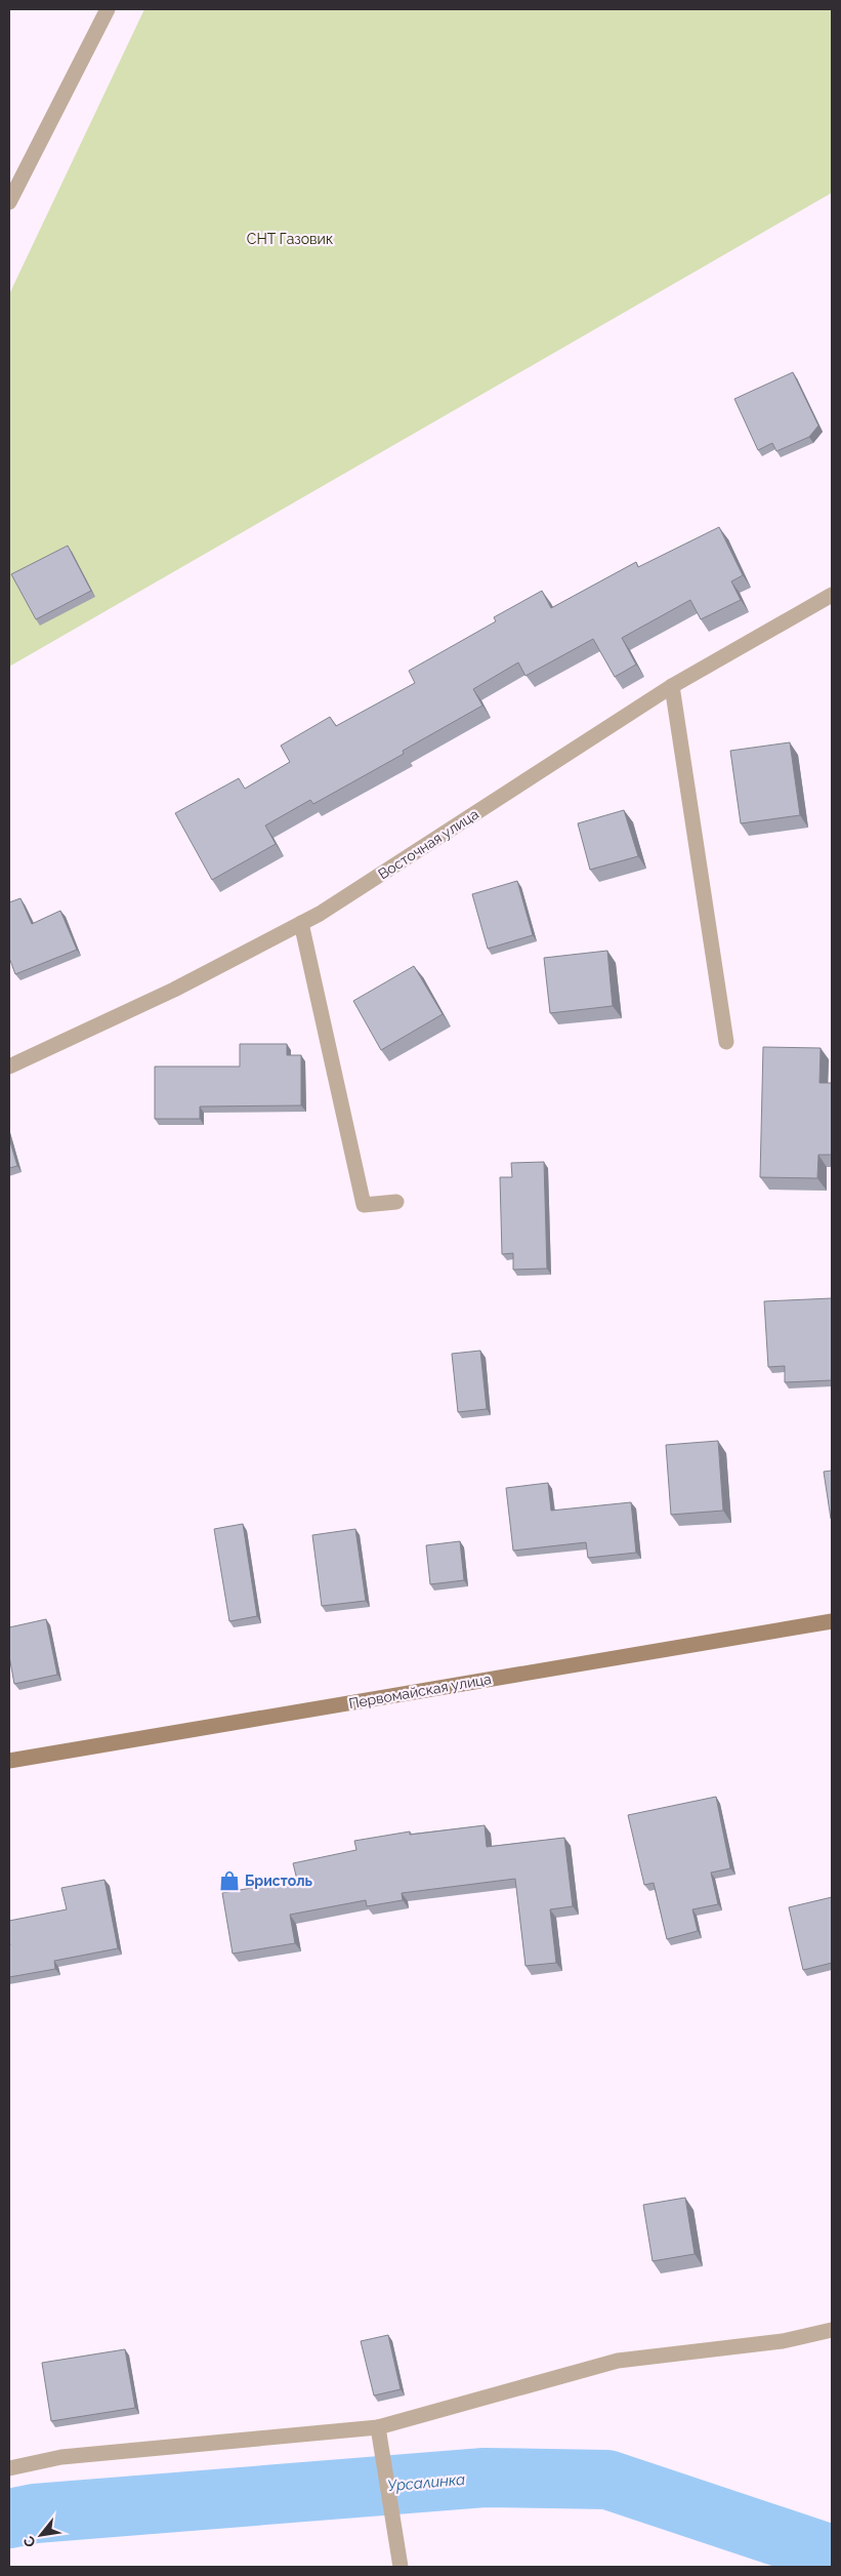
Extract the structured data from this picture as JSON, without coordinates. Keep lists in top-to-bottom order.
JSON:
{
  "streets": {
    "main road": ["Первомайская улица"],
    "street": ["Восточная улица"]
  },
  "water": ["Урсалинка"],
  "parks": ["СНТ Газовик"],
  "places": {
    "shop": ["Бристоль"]
  },
  "north": "bottom left"
}
